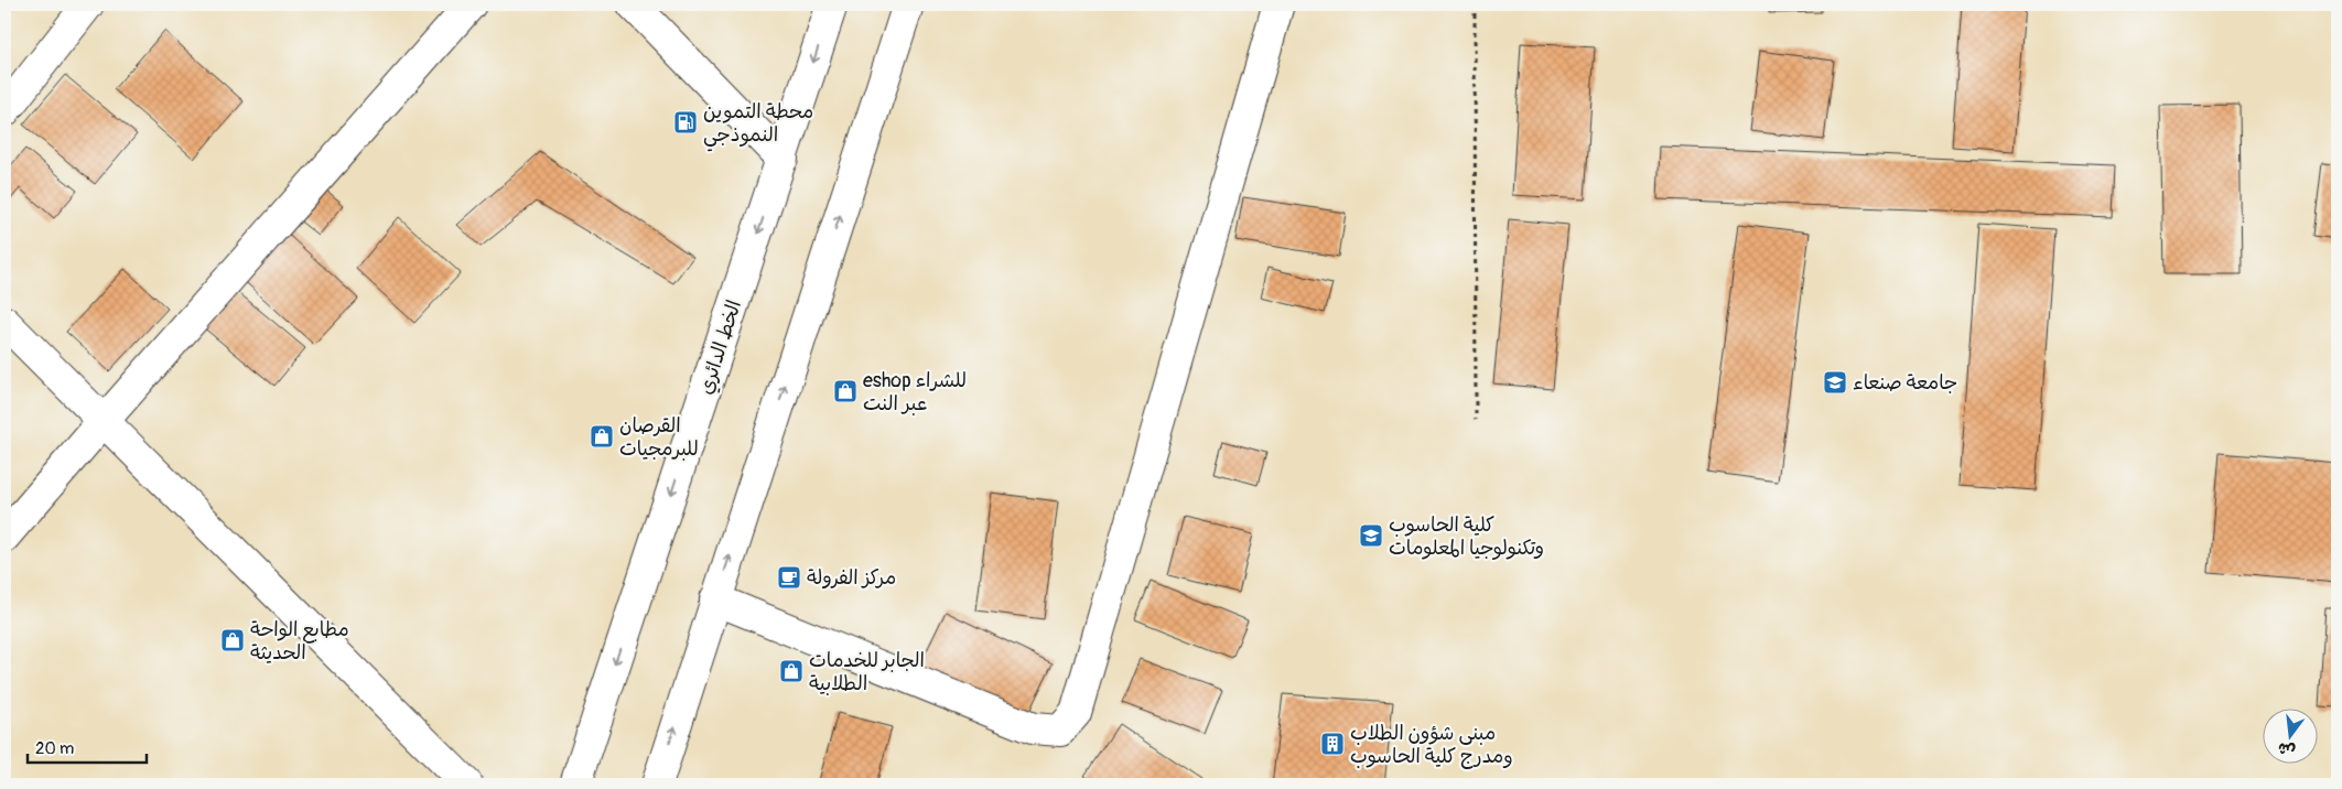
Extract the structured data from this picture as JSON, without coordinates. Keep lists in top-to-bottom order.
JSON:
{
  "streets": {
    "street": ["الخط الدائري"]
  },
  "places": {
    "fuel station": ["محطة التموين النموذجي"],
    "school or university": ["جامعة صنعاء", "كلية الحاسوب وتكنولوجيا المعلومات"],
    "shop": [
      "eshop للشراء عبر النت",
      "القرصان للبرمجيات",
      "مطابع الواحة الحديثة",
      "الجابر للخدمات الطلابية"
    ],
    "cafe": ["مركز الفرولة"],
    "building": ["مبنى شؤون الطلاب ومدرج كلية الحاسوب"]
  },
  "scale_bar": "20 m",
  "north": "bottom"
}
